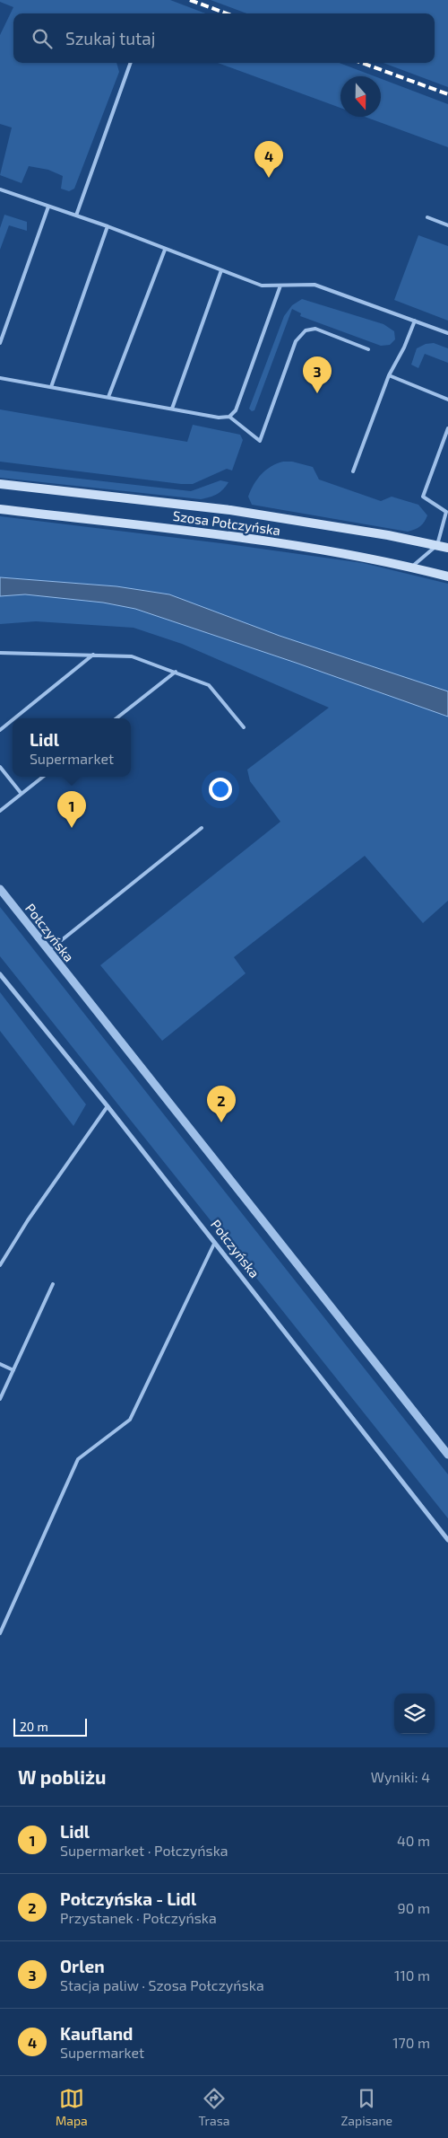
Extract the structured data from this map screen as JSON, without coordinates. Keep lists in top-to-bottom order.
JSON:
{
  "streets": {
    "main road": ["Szosa Połczyńska"],
    "street": ["Połczyńska"]
  },
  "scale_bar": "20 m",
  "north": "bottom",
  "page": {
    "search": "Szukaj tutaj",
    "pins": [
      "4",
      "3",
      "1",
      "2"
    ],
    "popup": ["Lidl", "Supermarket"],
    "scale": "20 m",
    "heading": ["W pobliżu", "Wyniki: 4"],
    "list": [
      {
        "mark": "1",
        "name": "Lidl",
        "note": "Supermarket · Połczyńska",
        "value": "40 m"
      },
      {
        "mark": "2",
        "name": "Połczyńska - Lidl",
        "note": "Przystanek · Połczyńska",
        "value": "90 m"
      },
      {
        "mark": "3",
        "name": "Orlen",
        "note": "Stacja paliw · Szosa Połczyńska",
        "value": "110 m"
      },
      {
        "mark": "4",
        "name": "Kaufland",
        "note": "Supermarket",
        "value": "170 m"
      }
    ],
    "nav": ["Mapa", "Trasa", "Zapisane"]
  }
}
